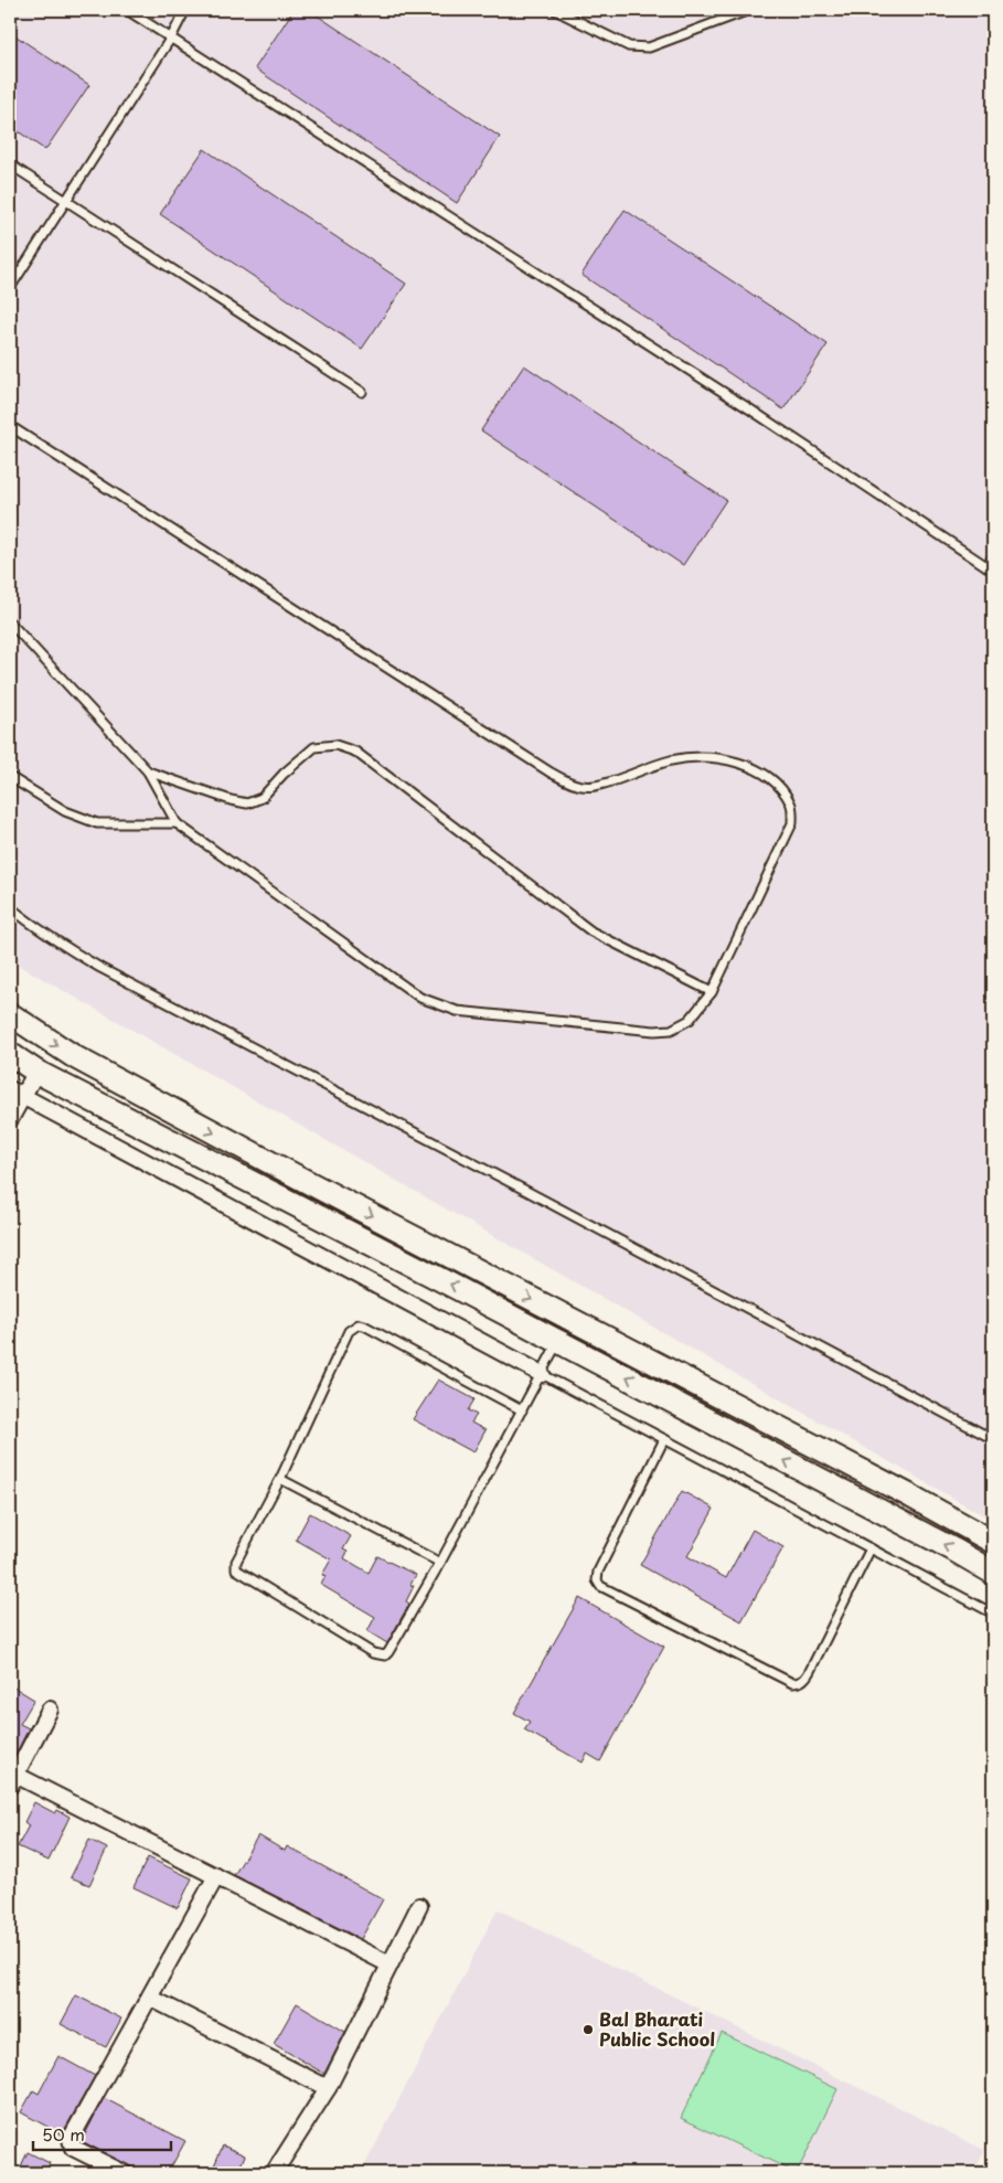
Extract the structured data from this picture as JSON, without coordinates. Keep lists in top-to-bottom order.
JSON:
{
  "places": ["Bal Bharati Public School"],
  "scale_bar": "50 m"
}
